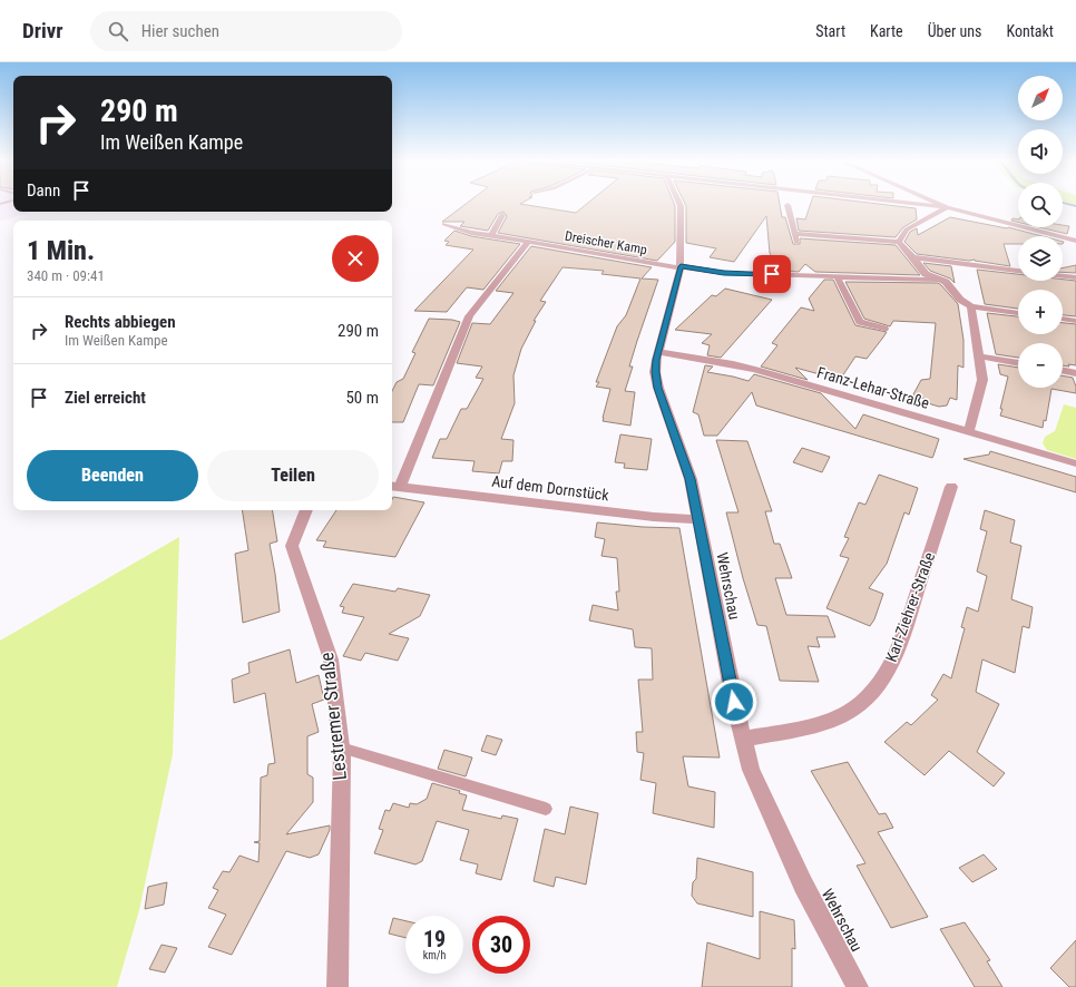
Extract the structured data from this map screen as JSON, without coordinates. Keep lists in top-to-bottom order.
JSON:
{
  "streets": {
    "street": [
      "Dreischer Kamp",
      "Franz-Lehar-Straße",
      "Auf dem Dornstück",
      "Wehrschau",
      "Karl-Ziehrer-Straße",
      "Lestremer Straße"
    ]
  },
  "crossings": [
    ["Dreischer Kamp", "Auf dem Dornstück"],
    ["Dreischer Kamp", "Wehrschau"],
    ["Franz-Lehar-Straße", "Wehrschau"],
    ["Auf dem Dornstück", "Wehrschau"],
    ["Wehrschau", "Karl-Ziehrer-Straße"]
  ],
  "north": "top right",
  "page": {
    "header": "Drivr",
    "search": "Hier suchen",
    "nav": [
      "Start",
      "Karte",
      "Über uns",
      "Kontakt"
    ],
    "map_buttons": ["+", "−"],
    "turn": ["290 m", "Im Weißen Kampe"],
    "then": "Dann",
    "heading": ["1 Min.", "340 m · 09:41"],
    "list": [
      {
        "name": "Rechts abbiegen",
        "note": "Im Weißen Kampe",
        "value": "290 m"
      },
      {
        "name": "Ziel erreicht",
        "value": "50 m"
      }
    ],
    "buttons": ["Beenden", "Teilen"],
    "speed": "19 km/h",
    "limit": "30"
  }
}
